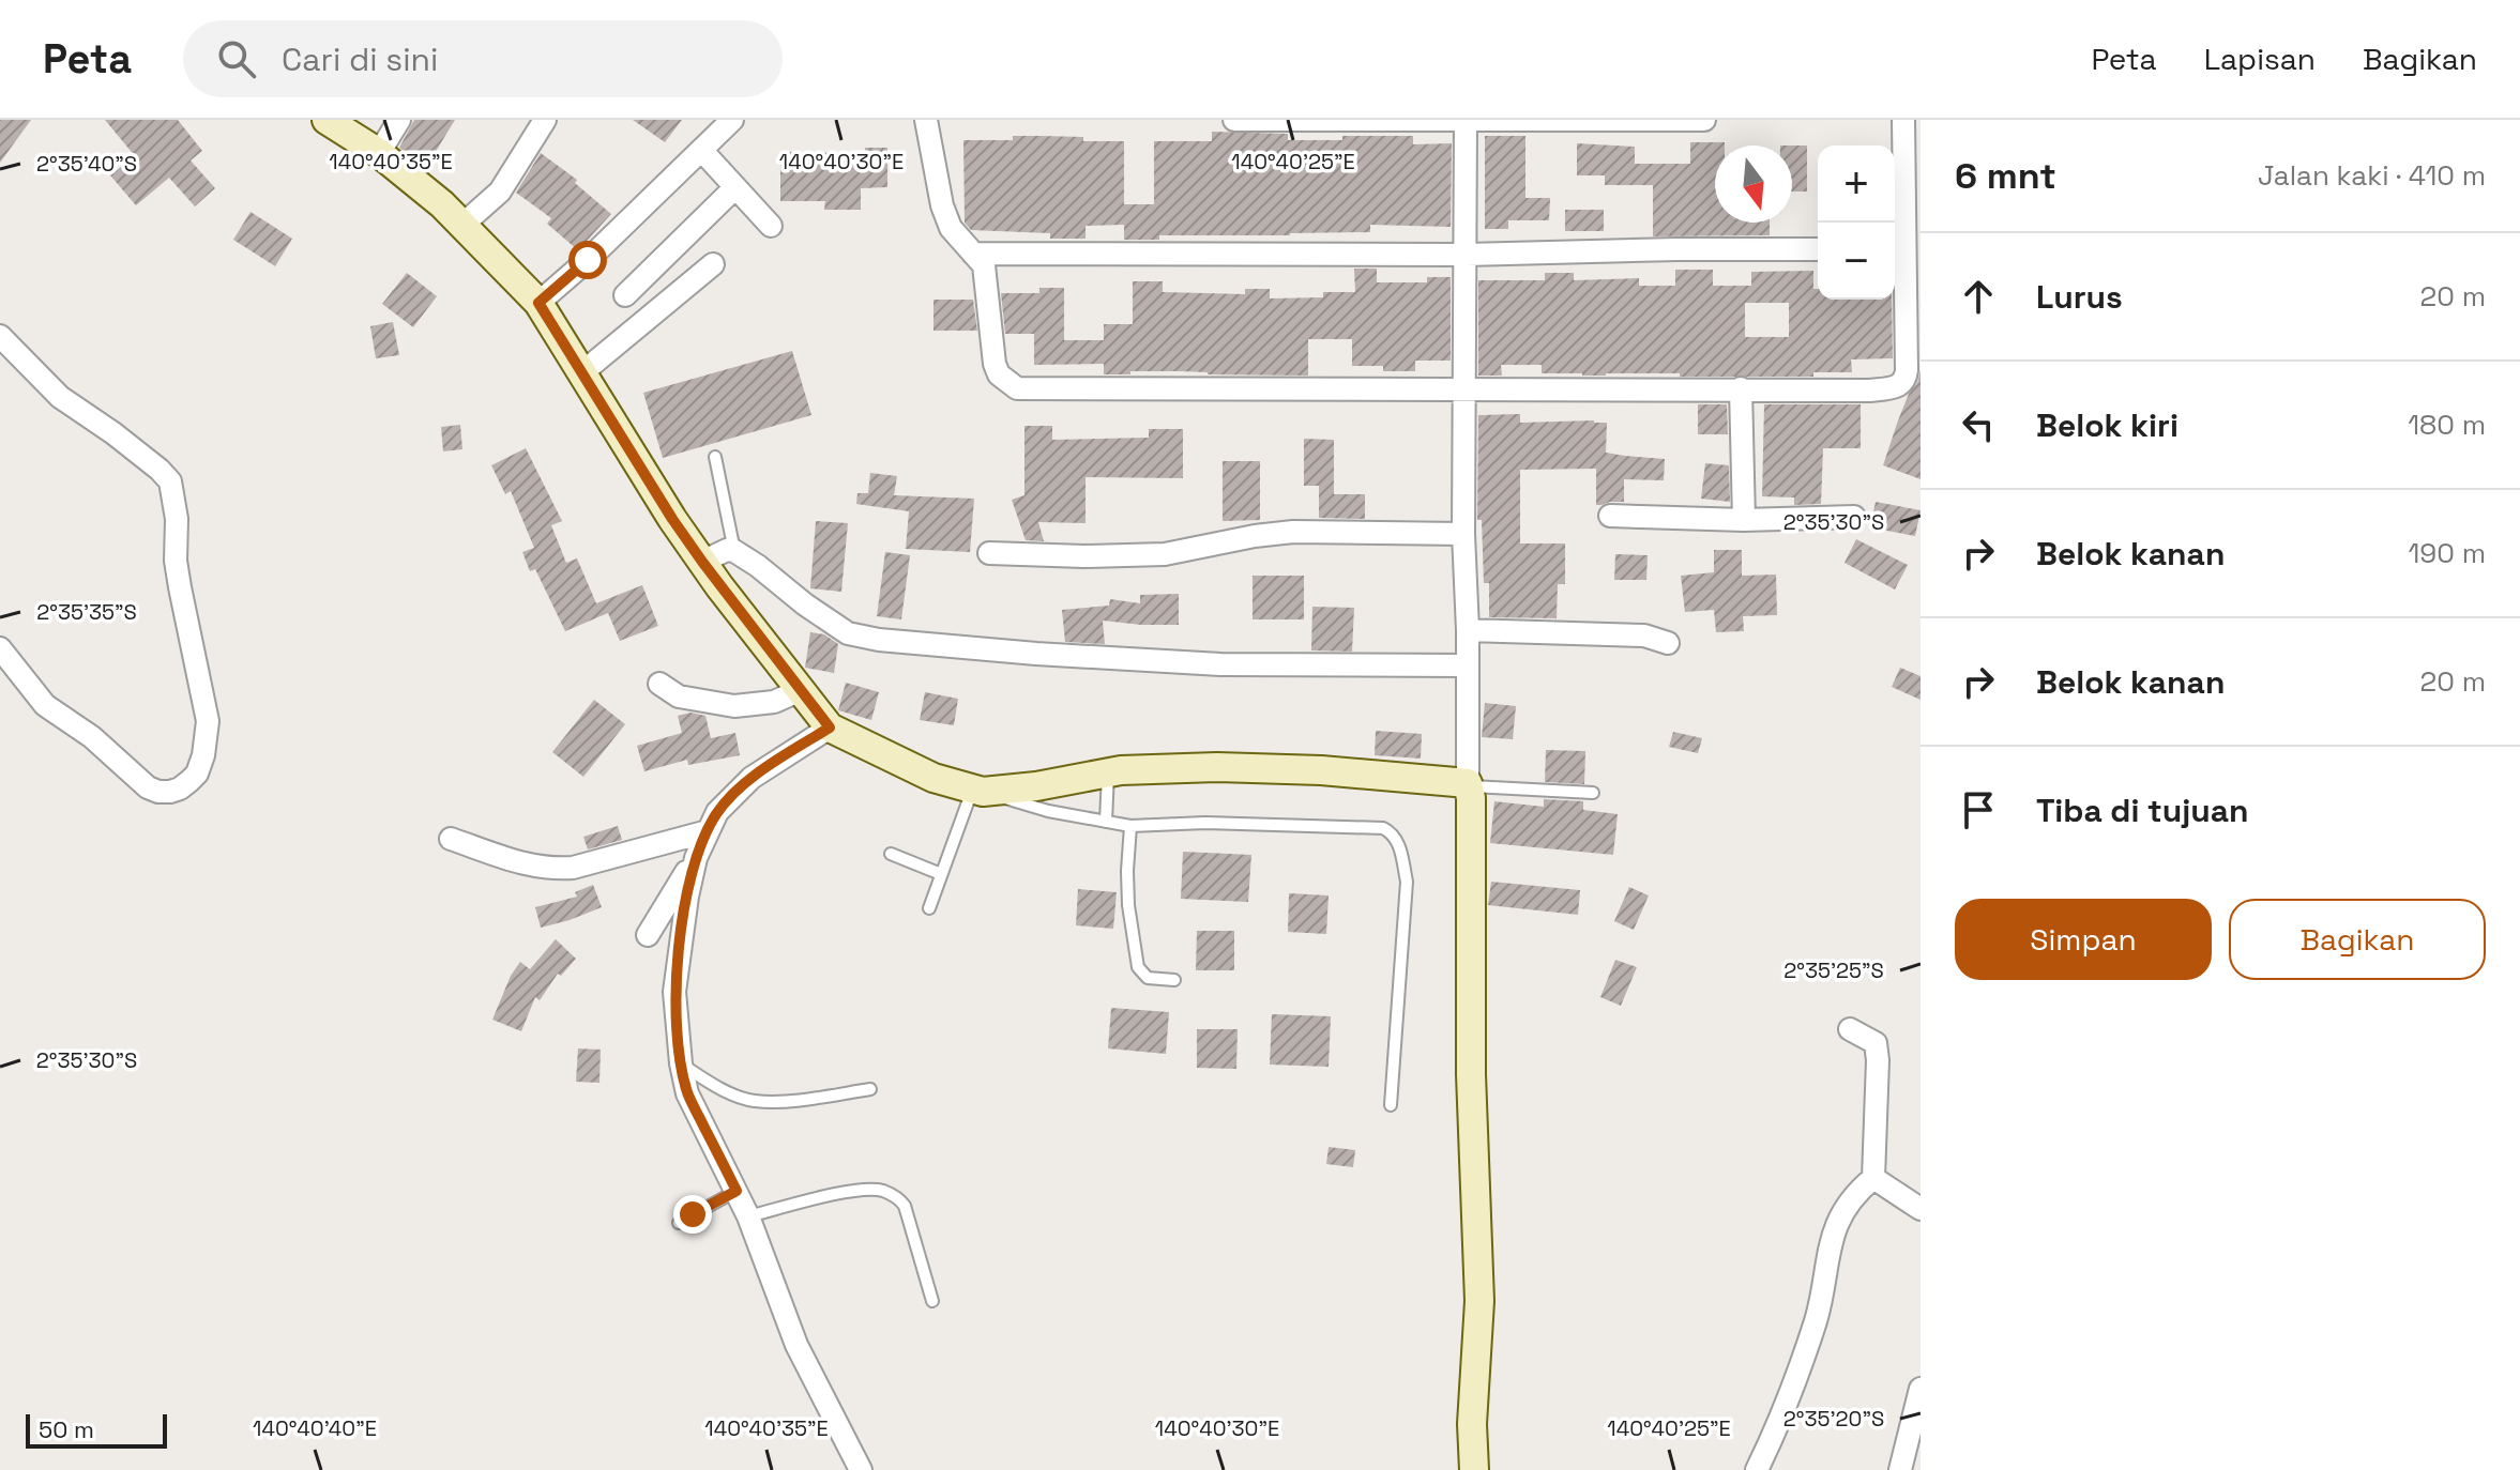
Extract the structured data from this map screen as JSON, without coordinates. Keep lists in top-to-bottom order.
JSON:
{
  "scale_bar": "50 m",
  "north": "bottom",
  "page": {
    "header": "Peta",
    "search": "Cari di sini",
    "nav": ["Peta", "Lapisan", "Bagikan"],
    "heading": ["6 mnt", "Jalan kaki · 410 m"],
    "map_buttons": ["+", "−"],
    "list": [
      ["Lurus", "20 m"],
      ["Belok kiri", "180 m"],
      ["Belok kanan", "190 m"],
      ["Belok kanan", "20 m"],
      "Tiba di tujuan"
    ],
    "buttons": ["Simpan", "Bagikan"],
    "scale": "50 m"
  },
  "coordinates": [
    "140°40'35\"E",
    "140°40'30\"E",
    "140°40'25\"E",
    "2°35'40\"S",
    "2°35'30\"S",
    "2°35'35\"S",
    "2°35'25\"S",
    "2°35'20\"S",
    "140°40'40\"E"
  ]
}
